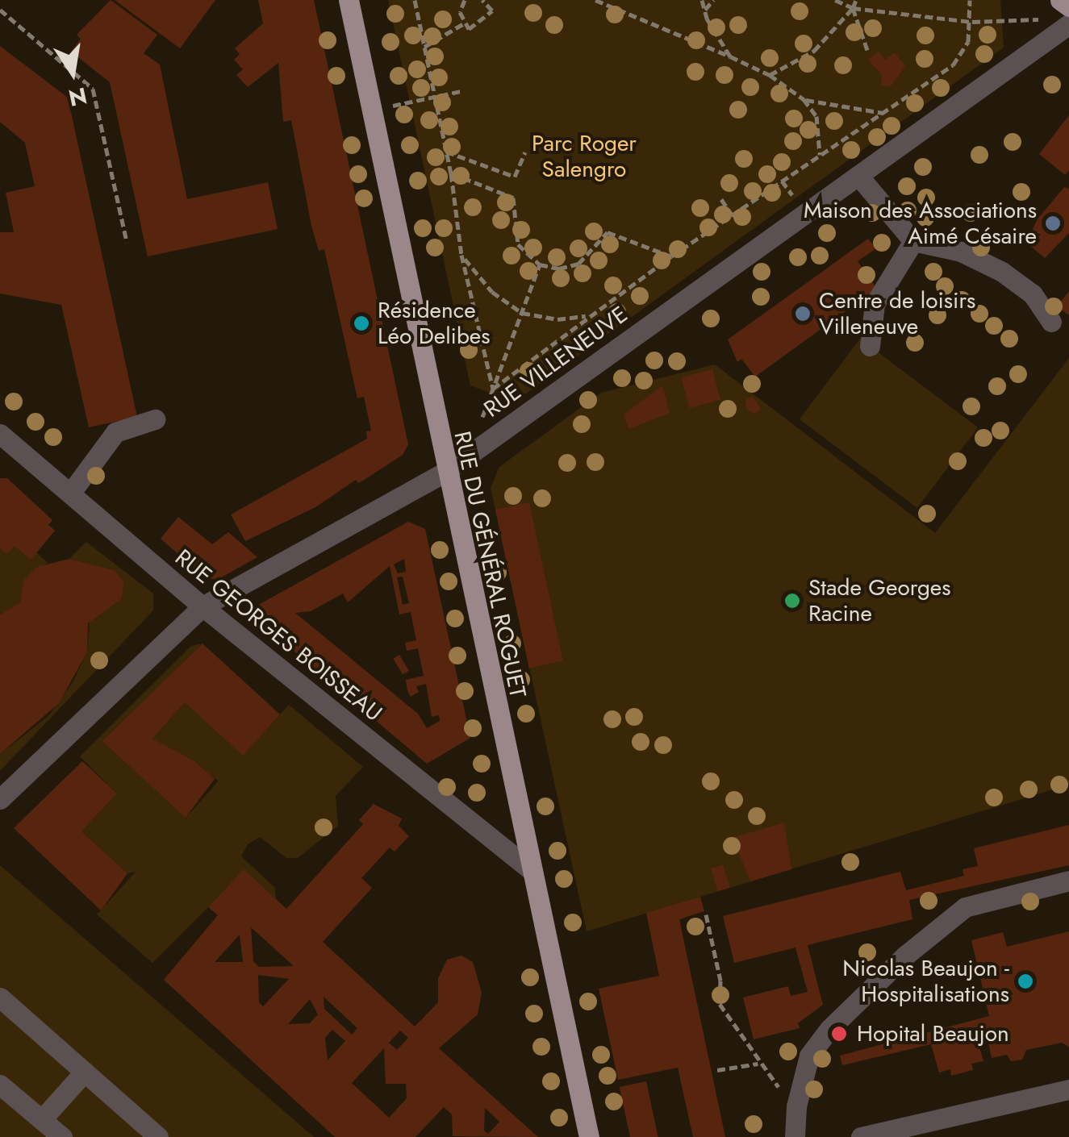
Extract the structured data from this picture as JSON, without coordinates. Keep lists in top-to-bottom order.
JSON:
{
  "streets": {
    "main road": ["RUE DU GÉNÉRAL ROGUET"],
    "street": ["RUE VILLENEUVE", "RUE GEORGES BOISSEAU"]
  },
  "crossings": [
    ["RUE VILLENEUVE", "RUE DU GÉNÉRAL ROGUET"],
    ["RUE VILLENEUVE", "RUE GEORGES BOISSEAU"],
    ["RUE DU GÉNÉRAL ROGUET", "RUE GEORGES BOISSEAU"]
  ],
  "parks": ["Parc Roger Salengro"],
  "places": [
    "Maison des Associations Aimé Césaire",
    "Centre de loisirs Villeneuve",
    "Résidence Léo Delibes",
    "Stade Georges Racine",
    "Nicolas Beaujon - Hospitalisations",
    "Hopital Beaujon"
  ],
  "north": "bottom"
}
